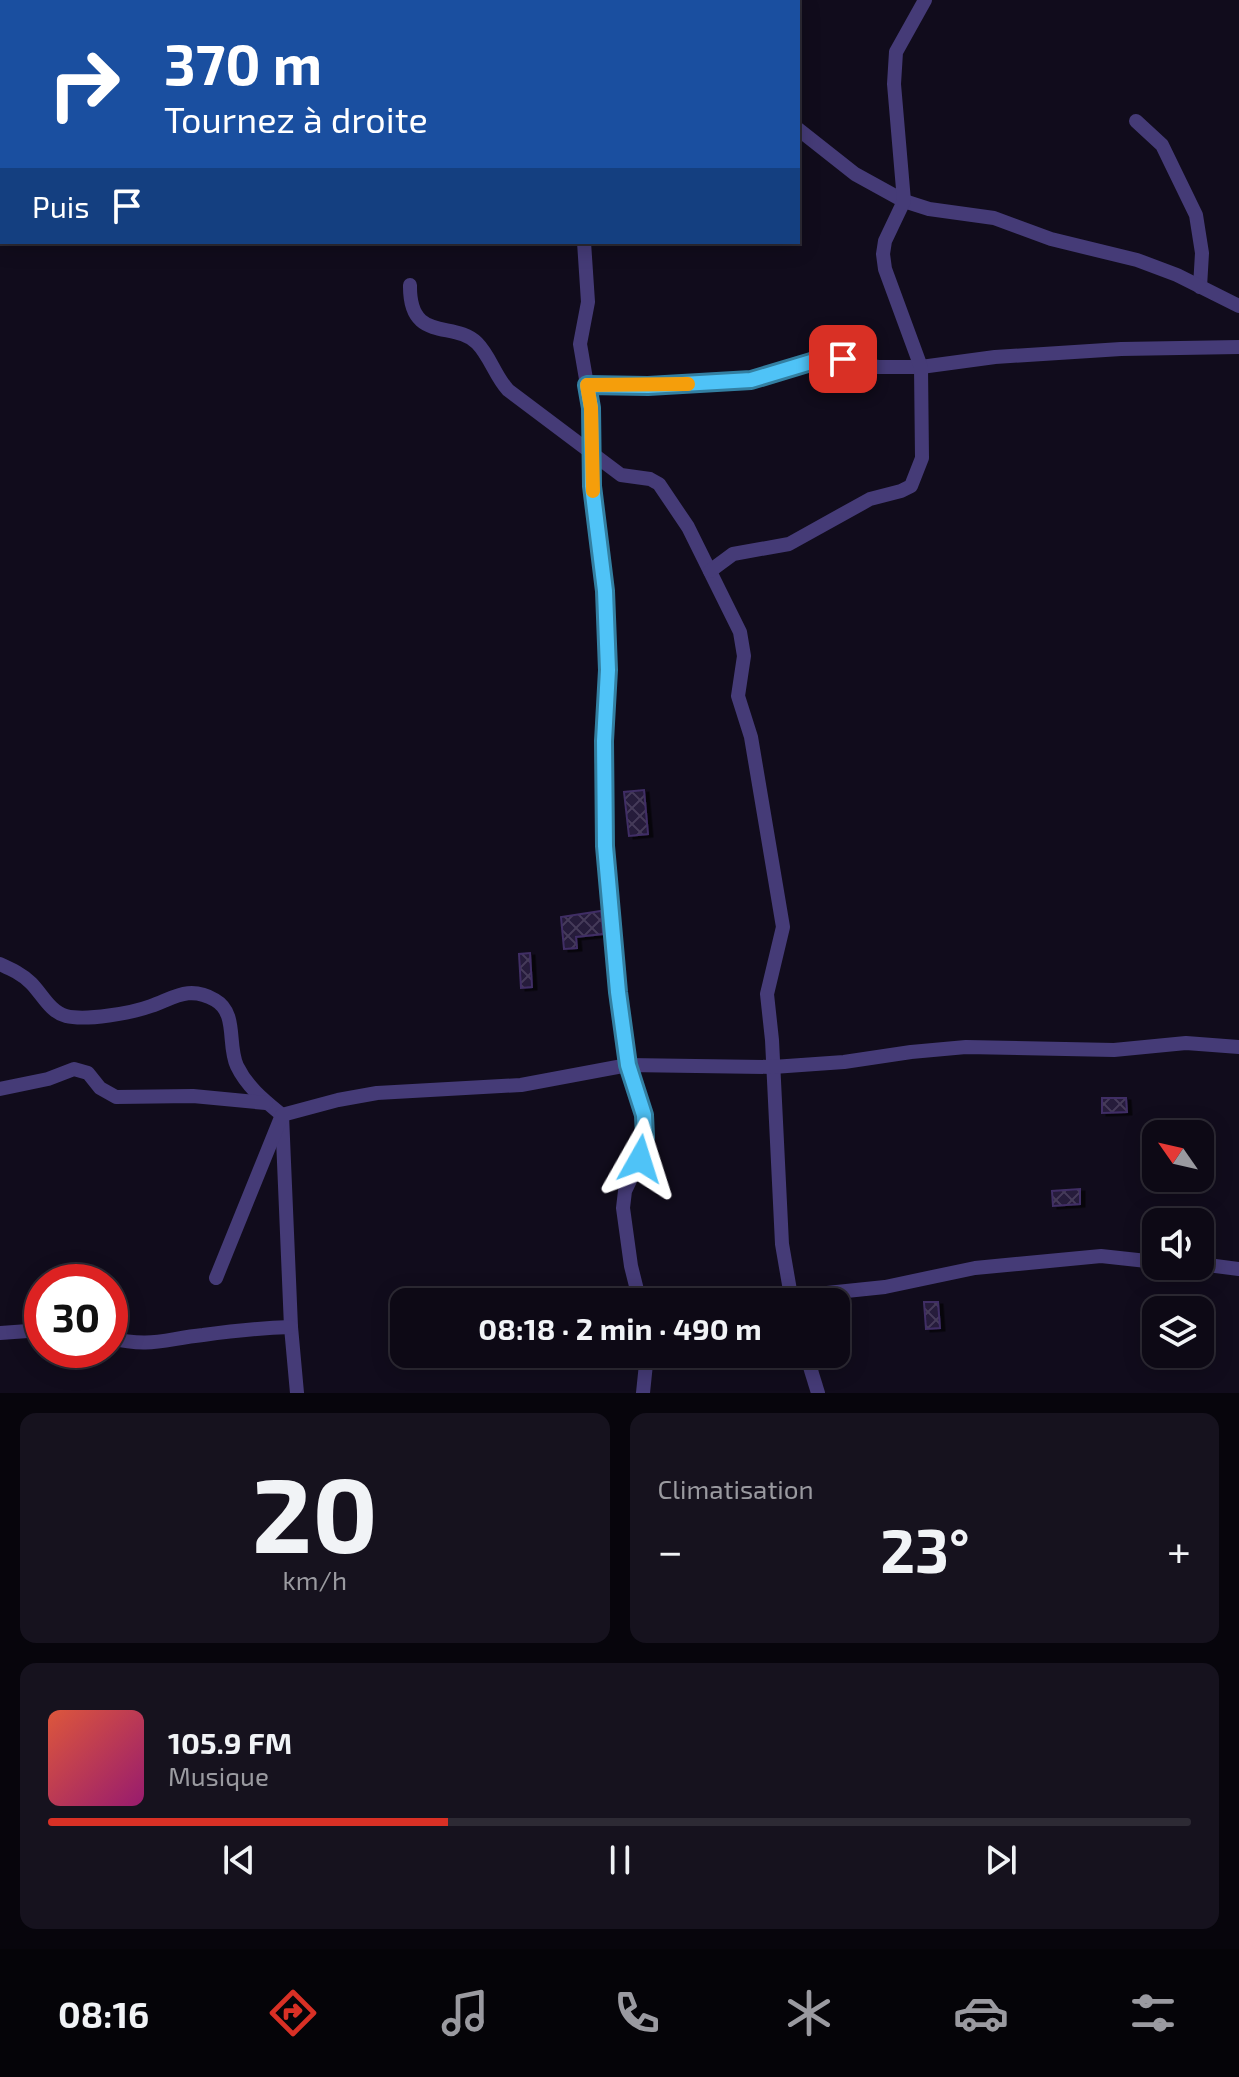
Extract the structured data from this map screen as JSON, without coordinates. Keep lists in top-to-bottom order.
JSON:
{
  "north": "top left",
  "page": {
    "turn": ["370 m", "Tournez à droite"],
    "then": "Puis",
    "limit": "30",
    "trip": "08:18 · 2 min · 490 m",
    "tile": [
      ["20", "km/h"],
      "Climatisation"
    ],
    "heat": ["−", "23°", "+"],
    "song": ["105.9 FM", "Musique"],
    "tabs": "08:16"
  }
}
